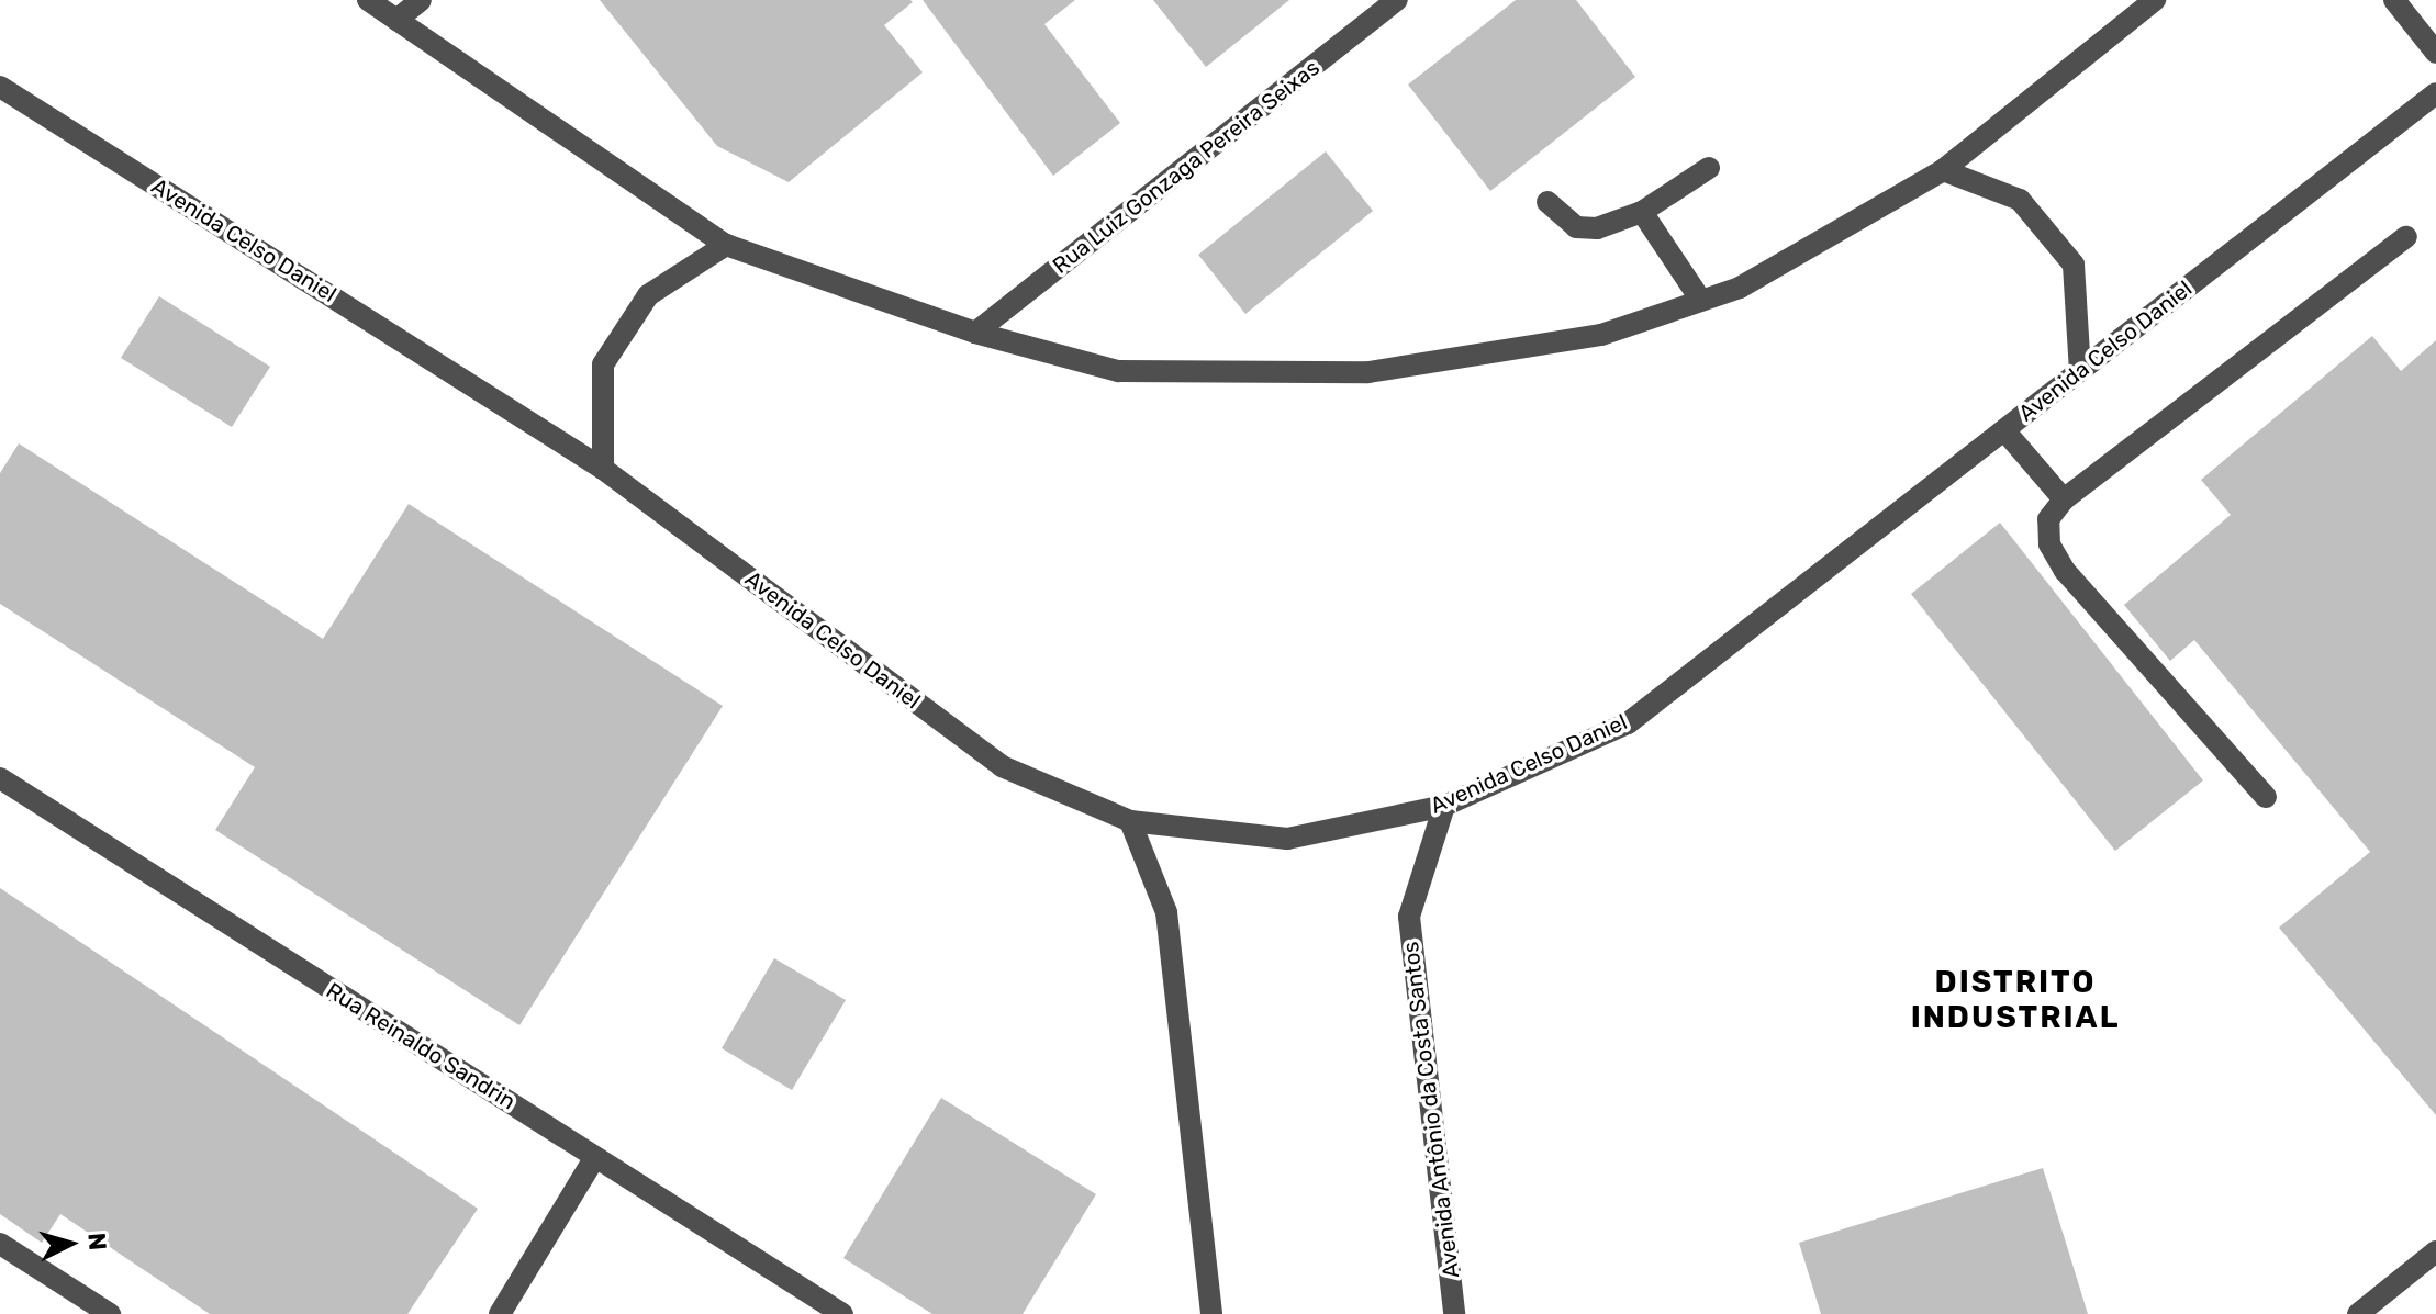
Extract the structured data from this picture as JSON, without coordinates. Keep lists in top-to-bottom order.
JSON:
{
  "streets": {
    "street": [
      "Rua Luiz Gonzaga Pereira Seixas",
      "Avenida Celso Daniel",
      "Rua Reinaldo Sandrin",
      "Avenida Antônio da Costa Santos"
    ]
  },
  "crossings": [
    ["Avenida Celso Daniel", "Avenida Antônio da Costa Santos"]
  ],
  "districts": ["DISTRITO INDUSTRIAL"],
  "north": "right"
}
